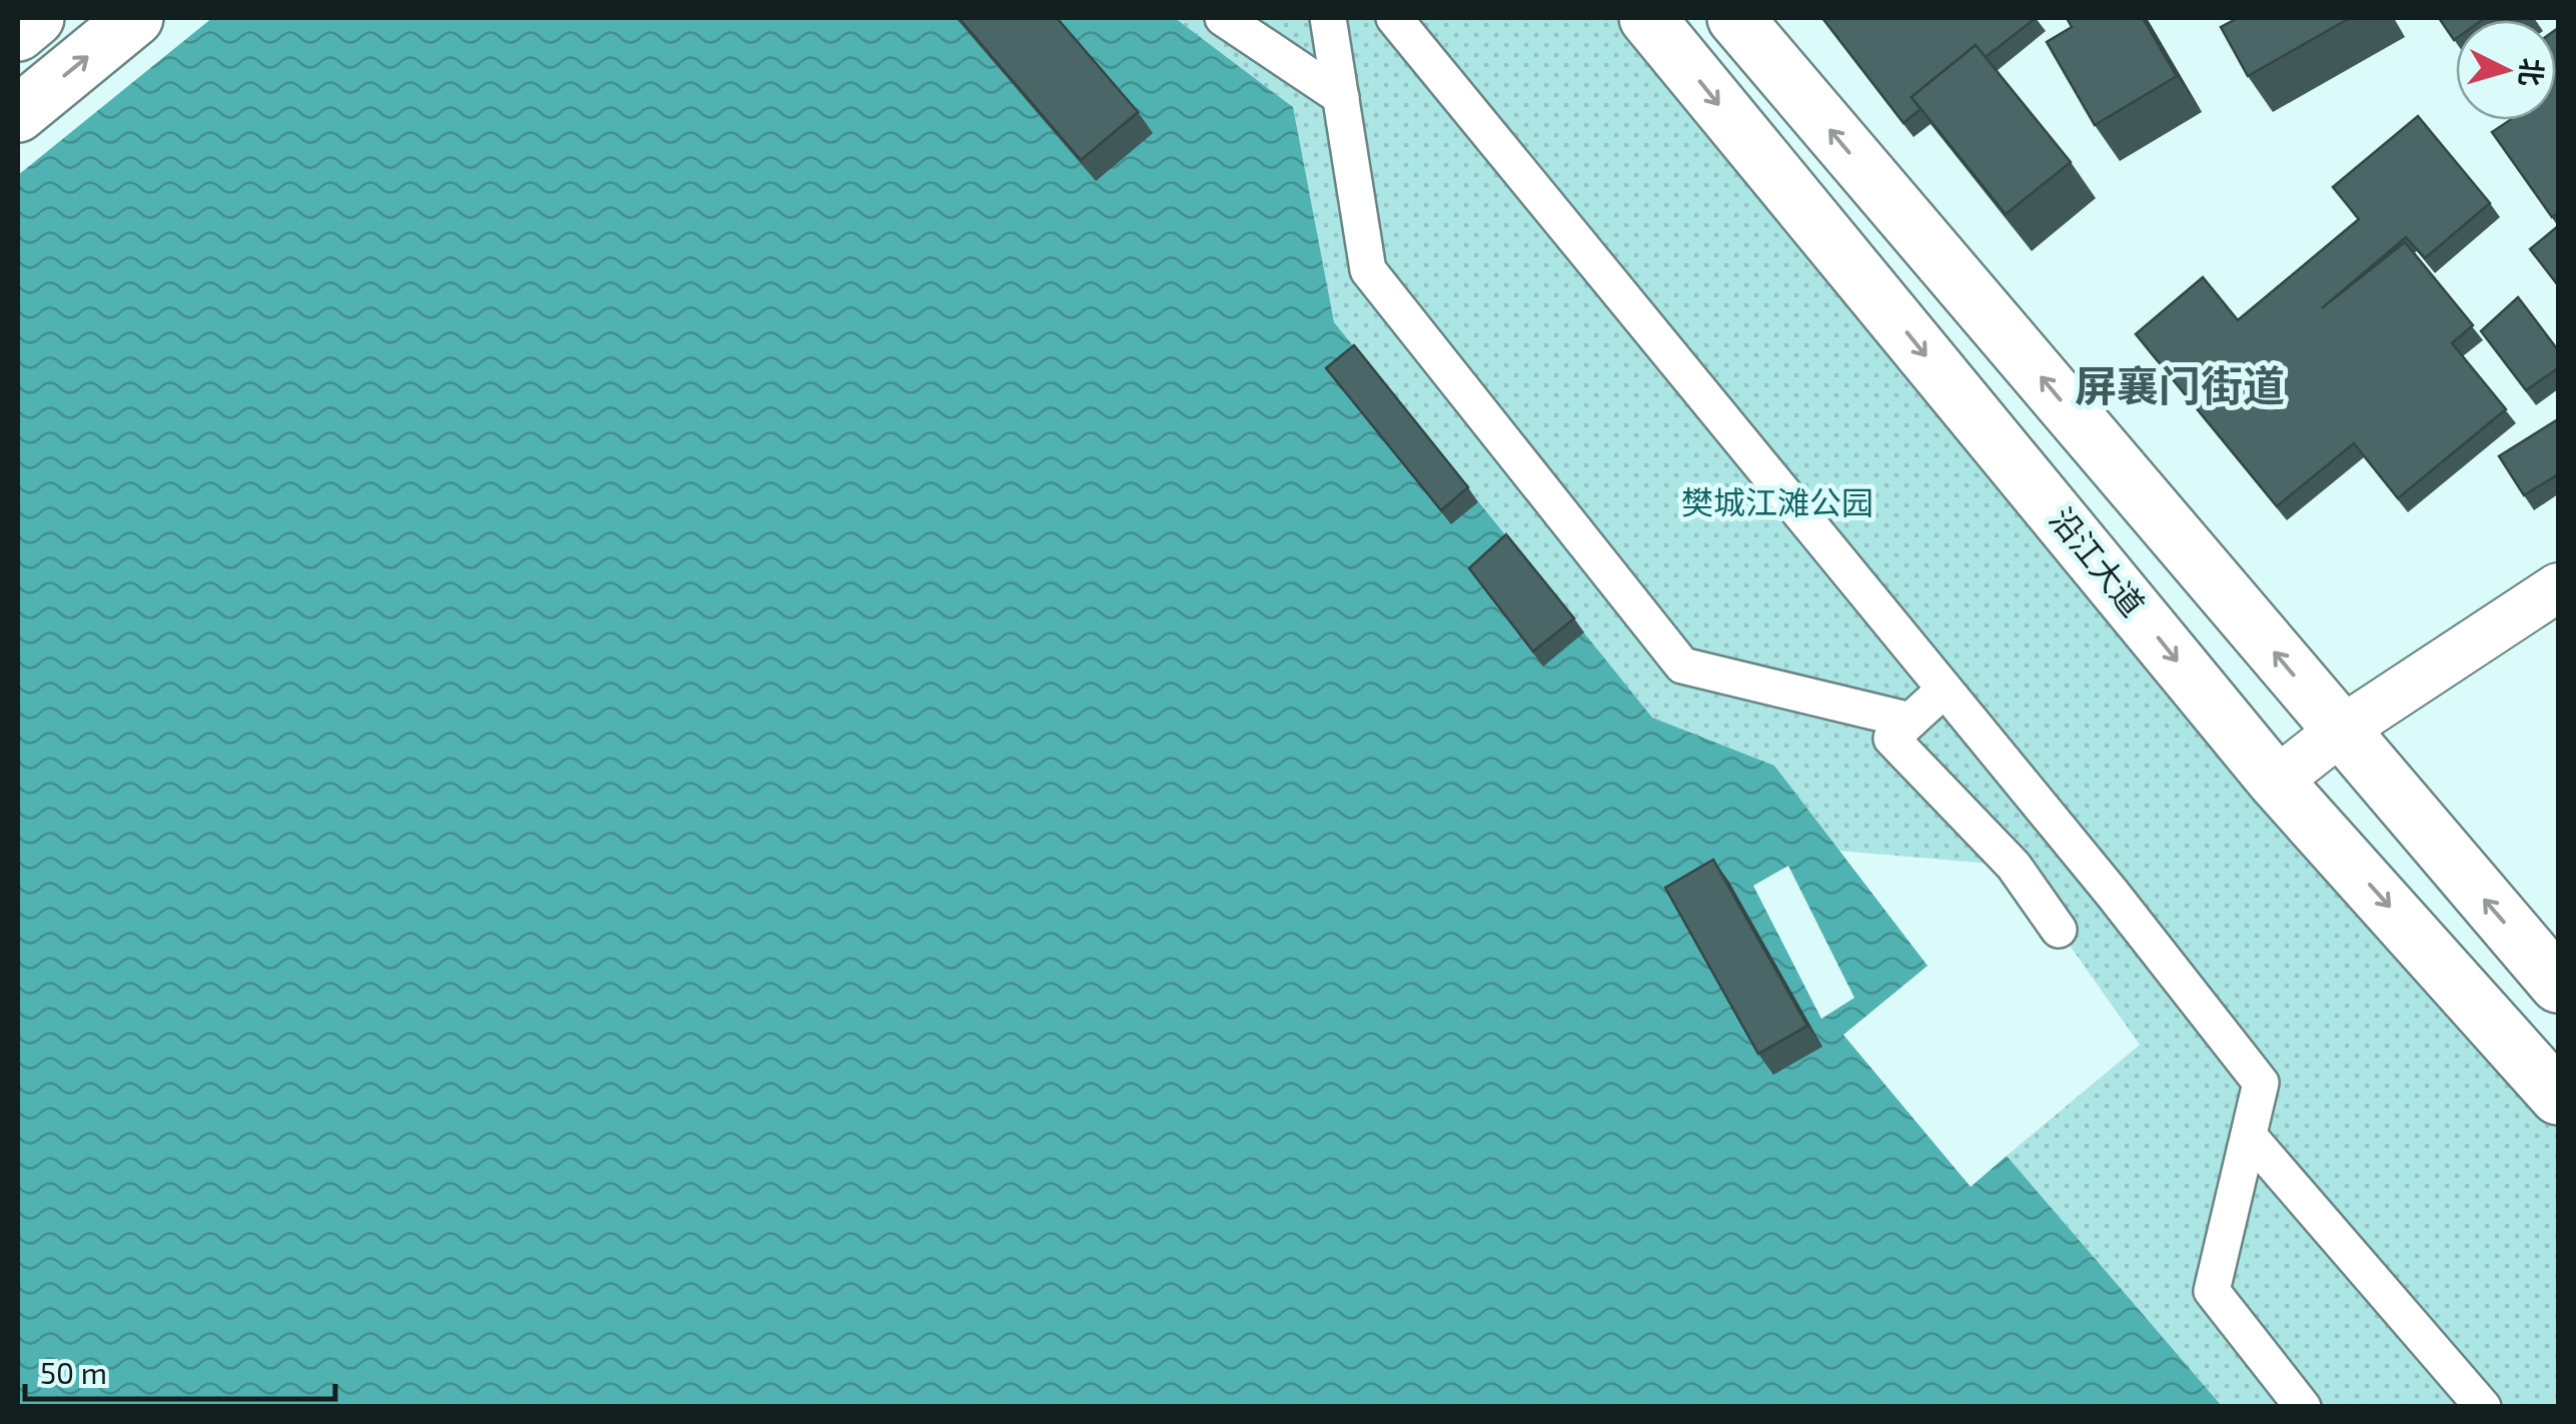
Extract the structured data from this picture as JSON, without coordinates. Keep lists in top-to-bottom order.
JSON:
{
  "streets": {
    "main road": ["沿江大道"]
  },
  "districts": ["屏襄门街道"],
  "parks": ["樊城江滩公园"],
  "scale_bar": "50 m",
  "north": "right"
}
